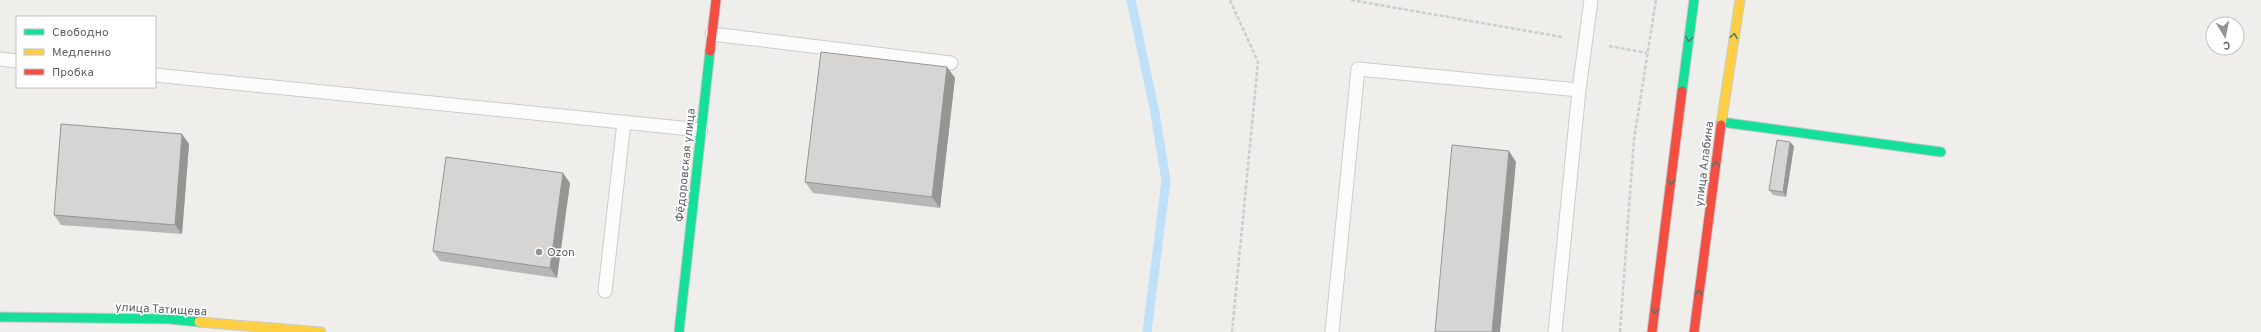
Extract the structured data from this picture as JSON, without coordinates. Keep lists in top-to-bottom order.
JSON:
{
  "streets": {
    "street": ["улица Алабина", "Фёдоровская улица", "улица Татищева"]
  },
  "places": ["Ozon"],
  "legend": ["Свободно", "Медленно", "Пробка"],
  "north": "bottom"
}
